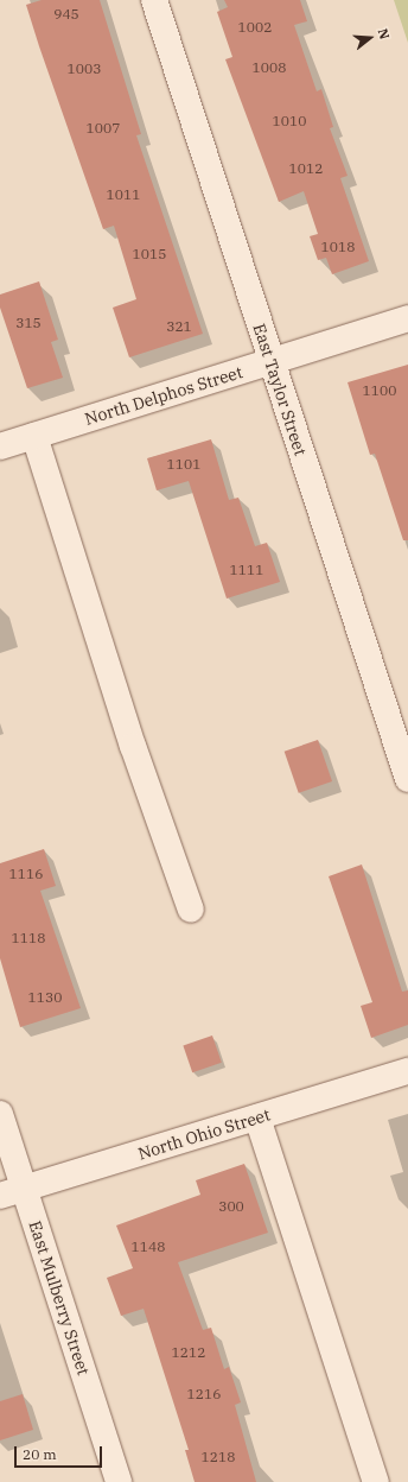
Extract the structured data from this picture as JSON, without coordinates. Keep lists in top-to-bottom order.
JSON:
{
  "streets": {
    "street": [
      "East Taylor Street",
      "North Delphos Street",
      "North Ohio Street",
      "East Mulberry Street"
    ]
  },
  "crossings": [
    ["East Taylor Street", "North Delphos Street"],
    ["North Ohio Street", "East Mulberry Street"]
  ],
  "house_numbers": [
    "945",
    "1002",
    "1008",
    "1003",
    "1010",
    "1007",
    "1012",
    "1011",
    "1018",
    "1015",
    "315",
    "321",
    "1100",
    "1101",
    "1111",
    "1116",
    "1118",
    "1130",
    "300",
    "1148",
    "1212",
    "1216",
    "1218"
  ],
  "scale_bar": "20 m",
  "north": "right"
}
